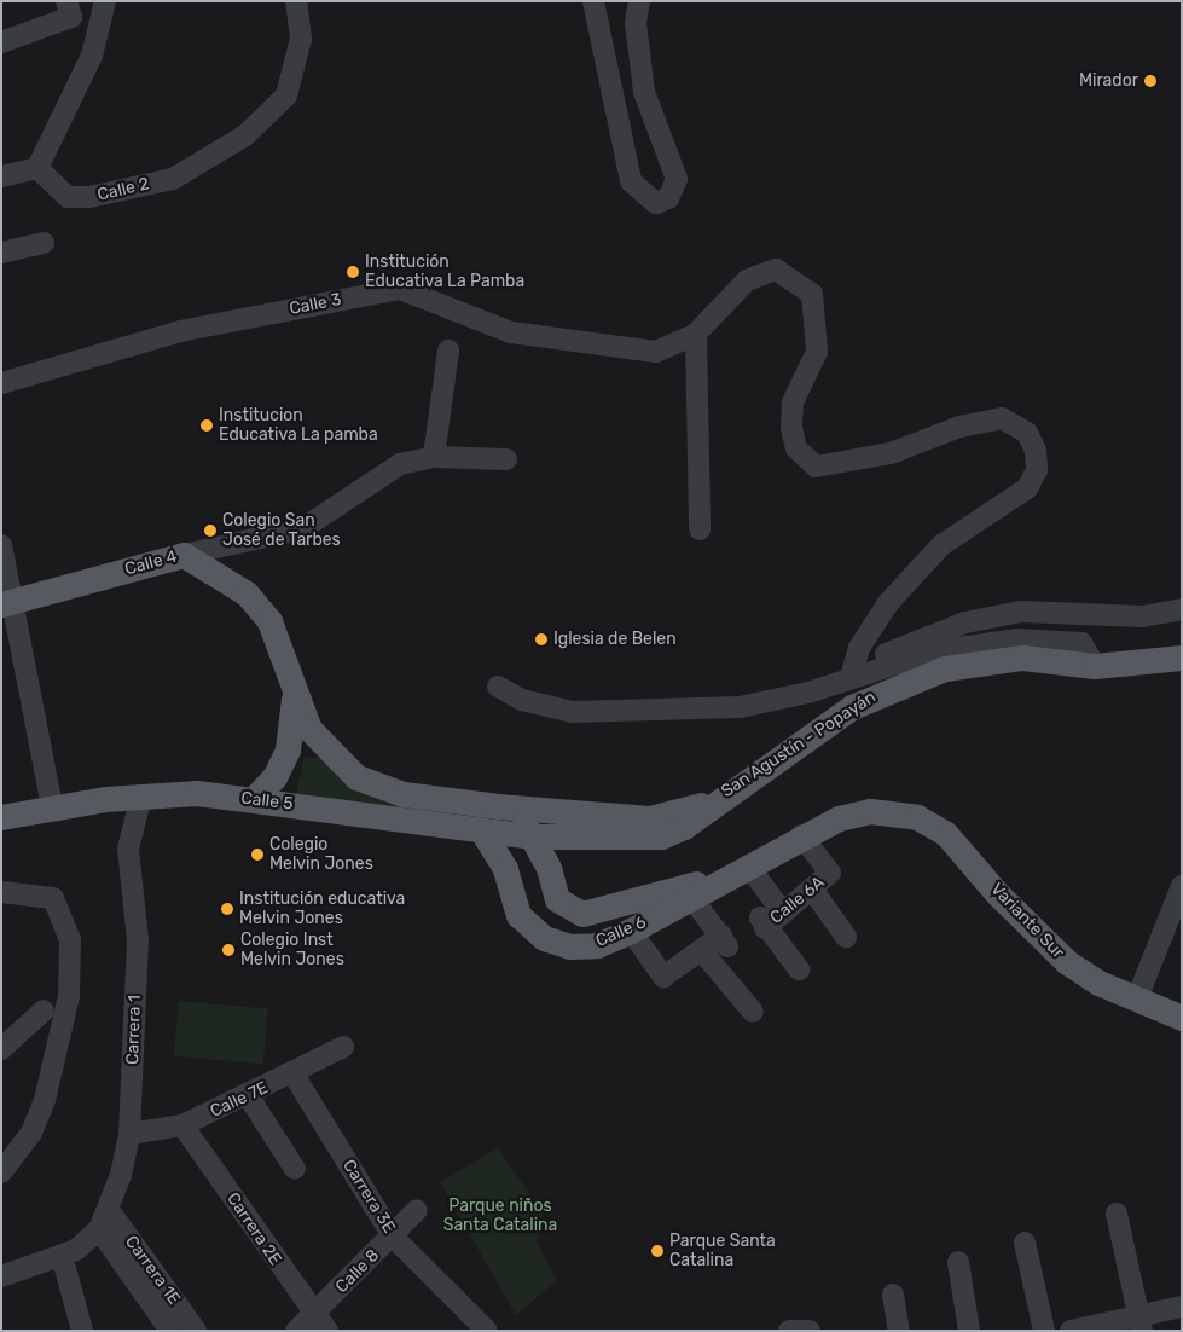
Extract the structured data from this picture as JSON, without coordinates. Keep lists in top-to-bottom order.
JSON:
{
  "streets": {
    "main road": [
      "Calle 4",
      "San Agustín - Popayán",
      "Calle 5",
      "Variante Sur",
      "Calle 6"
    ],
    "street": [
      "Calle 2",
      "Calle 3",
      "Calle 6A",
      "Carrera 1",
      "Calle 7E",
      "Carrera 3E",
      "Carrera 2E",
      "Carrera 1E",
      "Calle 8"
    ]
  },
  "crossings": [
    ["San Agustín - Popayán", "Calle 5"],
    ["San Agustín - Popayán", "Calle 6"],
    ["Calle 5", "Calle 6"],
    ["Calle 5", "Carrera 1"],
    ["Calle 6A", "Calle 6"],
    ["Variante Sur", "Calle 6"],
    ["Carrera 1", "Calle 7E"],
    ["Carrera 1", "Carrera 1E"],
    ["Calle 7E", "Carrera 3E"],
    ["Calle 7E", "Carrera 2E"],
    ["Carrera 3E", "Calle 8"],
    ["Carrera 2E", "Calle 8"]
  ],
  "parks": ["Parque niños Santa Catalina"],
  "places": [
    "Mirador",
    "Institución Educativa La Pamba",
    "Institucion Educativa La pamba",
    "Colegio San José de Tarbes",
    "Iglesia de Belen",
    "Colegio Melvin Jones",
    "Institución educativa Melvin Jones",
    "Colegio Inst Melvin Jones",
    "Parque Santa Catalina"
  ]
}
